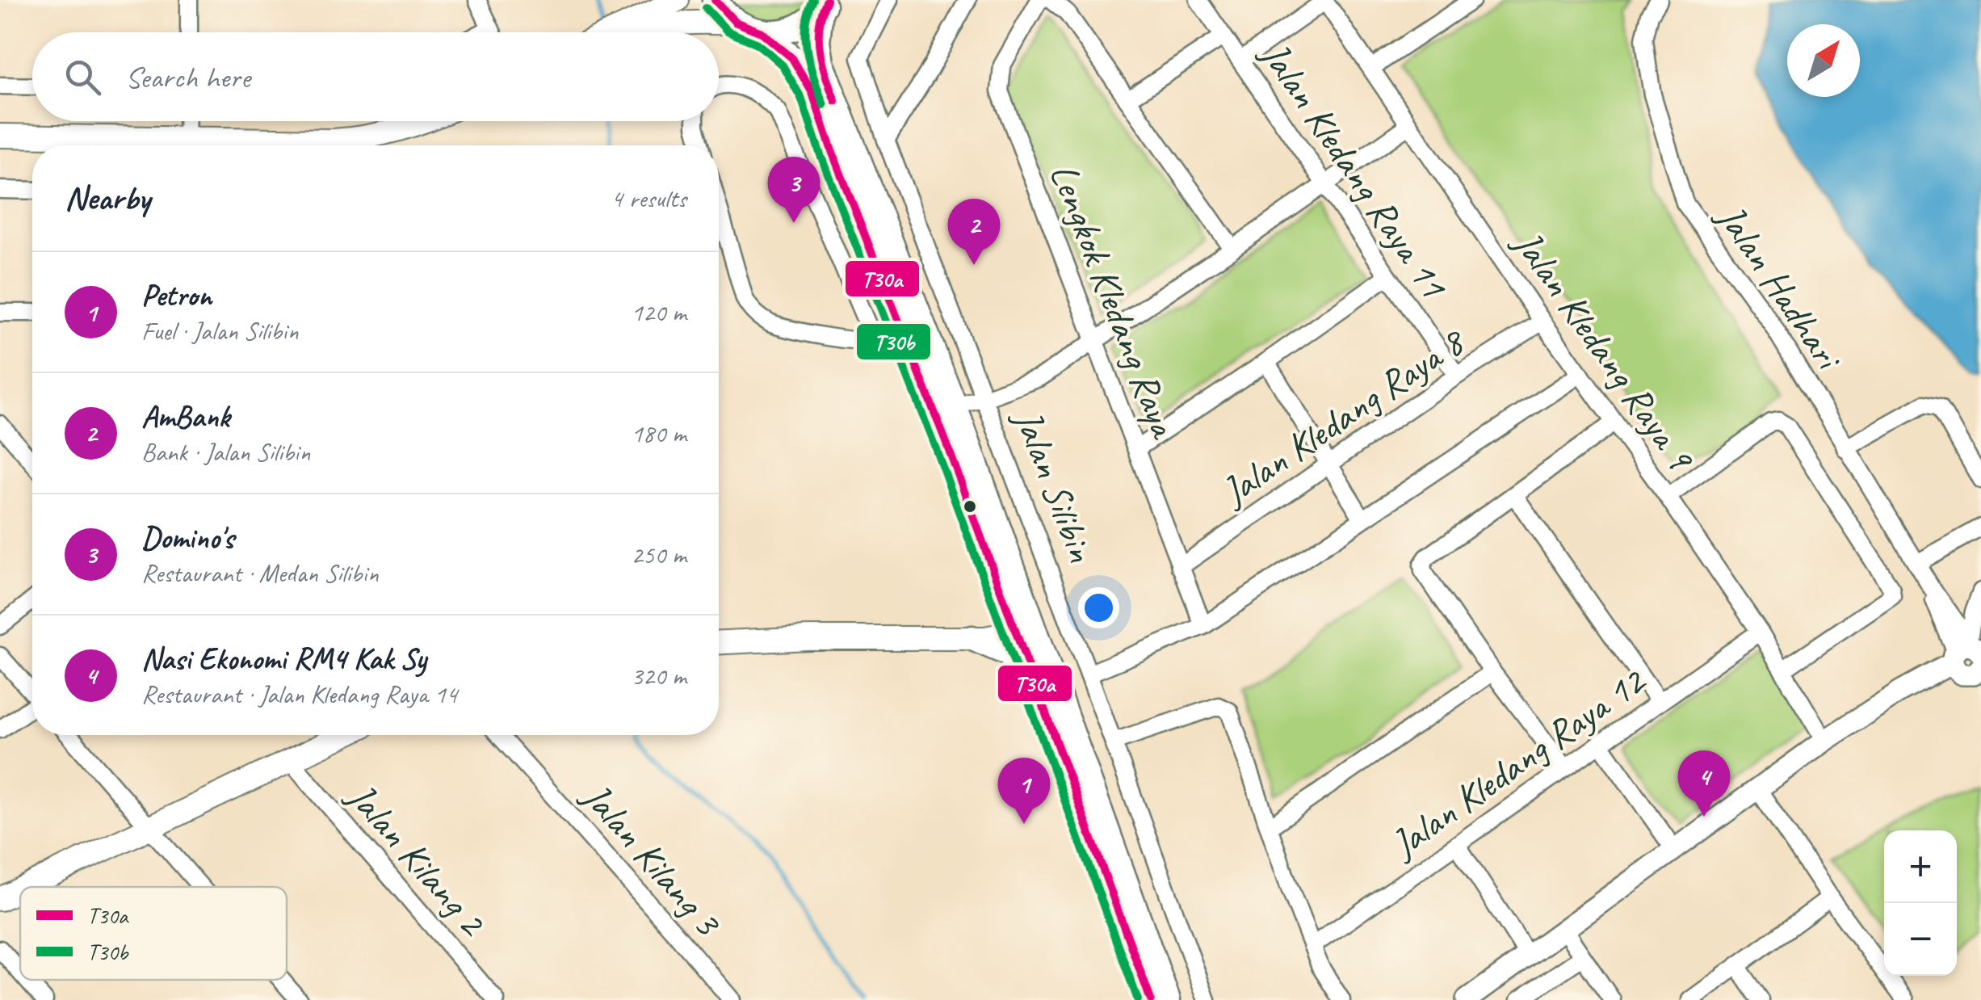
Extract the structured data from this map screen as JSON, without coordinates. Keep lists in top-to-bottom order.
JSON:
{
  "streets": {
    "main road": ["Jalan Silibin"],
    "street": [
      "Jalan Kledang Raya 11",
      "Jalan Hadhari",
      "Lengkok Kledang Raya",
      "Jalan Kledang Raya 9",
      "Jalan Kledang Raya 8",
      "Jalan Kledang Raya 12",
      "Jalan Kilang 2",
      "Jalan Kilang 3"
    ]
  },
  "crossings": [
    ["Jalan Kledang Raya 11", "Jalan Kledang Raya 8"],
    ["Lengkok Kledang Raya", "Jalan Kledang Raya 8"],
    ["Jalan Kledang Raya 9", "Jalan Kledang Raya 8"],
    ["Jalan Kledang Raya 9", "Jalan Kledang Raya 12"]
  ],
  "lines": ["transit line T30a", "transit line T30b"],
  "legend": ["T30a", "T30b"],
  "north": "top right",
  "page": {
    "search": "Search here",
    "heading": ["Nearby", "4 results"],
    "pins": [
      "3",
      "2",
      "4",
      "1"
    ],
    "list": [
      {
        "mark": "1",
        "name": "Petron",
        "note": "Fuel · Jalan Silibin",
        "value": "120 m"
      },
      {
        "mark": "2",
        "name": "AmBank",
        "note": "Bank · Jalan Silibin",
        "value": "180 m"
      },
      {
        "mark": "3",
        "name": "Domino's",
        "note": "Restaurant · Medan Silibin",
        "value": "250 m"
      },
      {
        "mark": "4",
        "name": "Nasi Ekonomi RM4 Kak Sy",
        "note": "Restaurant · Jalan Kledang Raya 14",
        "value": "320 m"
      }
    ],
    "map_buttons": ["+", "−"]
  }
}
